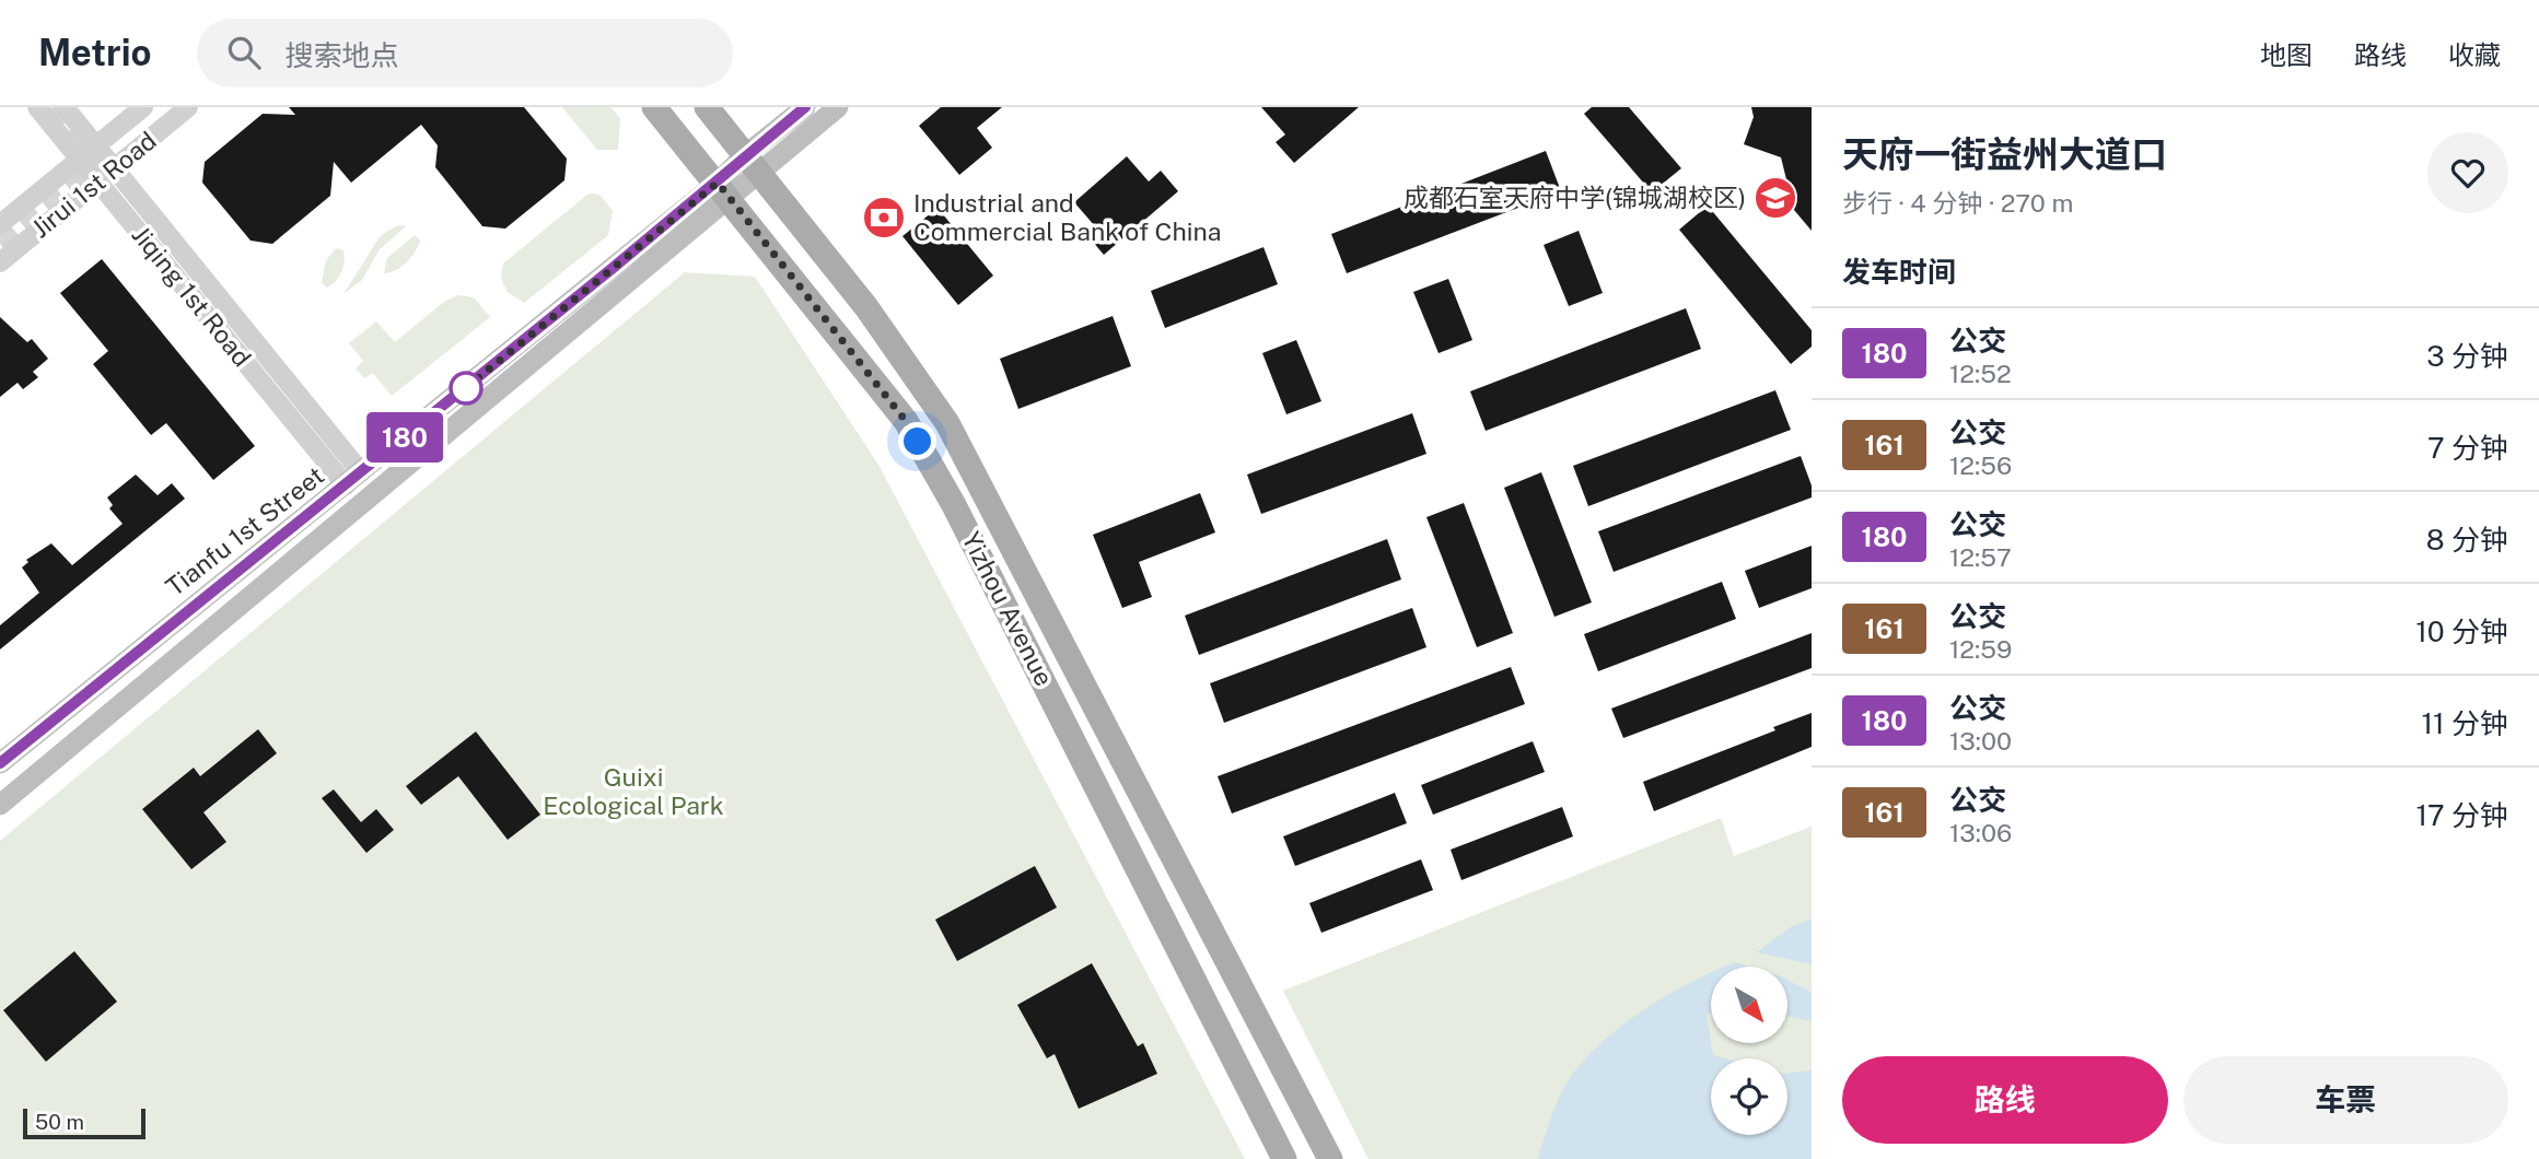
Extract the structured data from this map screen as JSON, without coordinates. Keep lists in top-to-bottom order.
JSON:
{
  "streets": {
    "main road": ["Tianfu 1st Street", "Yizhou Avenue"],
    "street": ["Jirui 1st Road", "Jiqing 1st Road"]
  },
  "crossings": [
    ["Jirui 1st Road", "Jiqing 1st Road"],
    ["Jiqing 1st Road", "Tianfu 1st Street"],
    ["Tianfu 1st Street", "Yizhou Avenue"]
  ],
  "parks": ["Guixi Ecological Park"],
  "places": {
    "school or university": ["成都石室天府中学(锦城湖校区)"],
    "bank": ["Industrial and Commercial Bank of China"]
  },
  "lines": ["bus line 180"],
  "scale_bar": "50 m",
  "north": "bottom right",
  "page": {
    "header": "Metrio",
    "search": "搜索地点",
    "nav": ["地图", "路线", "收藏"],
    "on_map": "180",
    "heading": [
      ["天府一街益州大道口", "步行 · 4 分钟 · 270 m"],
      "发车时间"
    ],
    "list": [
      {
        "mark": "180",
        "name": "公交",
        "note": "12:52",
        "value": "3 分钟"
      },
      {
        "mark": "161",
        "name": "公交",
        "note": "12:56",
        "value": "7 分钟"
      },
      {
        "mark": "180",
        "name": "公交",
        "note": "12:57",
        "value": "8 分钟"
      },
      {
        "mark": "161",
        "name": "公交",
        "note": "12:59",
        "value": "10 分钟"
      },
      {
        "mark": "180",
        "name": "公交",
        "note": "13:00",
        "value": "11 分钟"
      },
      {
        "mark": "161",
        "name": "公交",
        "note": "13:06",
        "value": "17 分钟"
      }
    ],
    "buttons": ["路线", "车票"],
    "scale": "50 m"
  }
}
